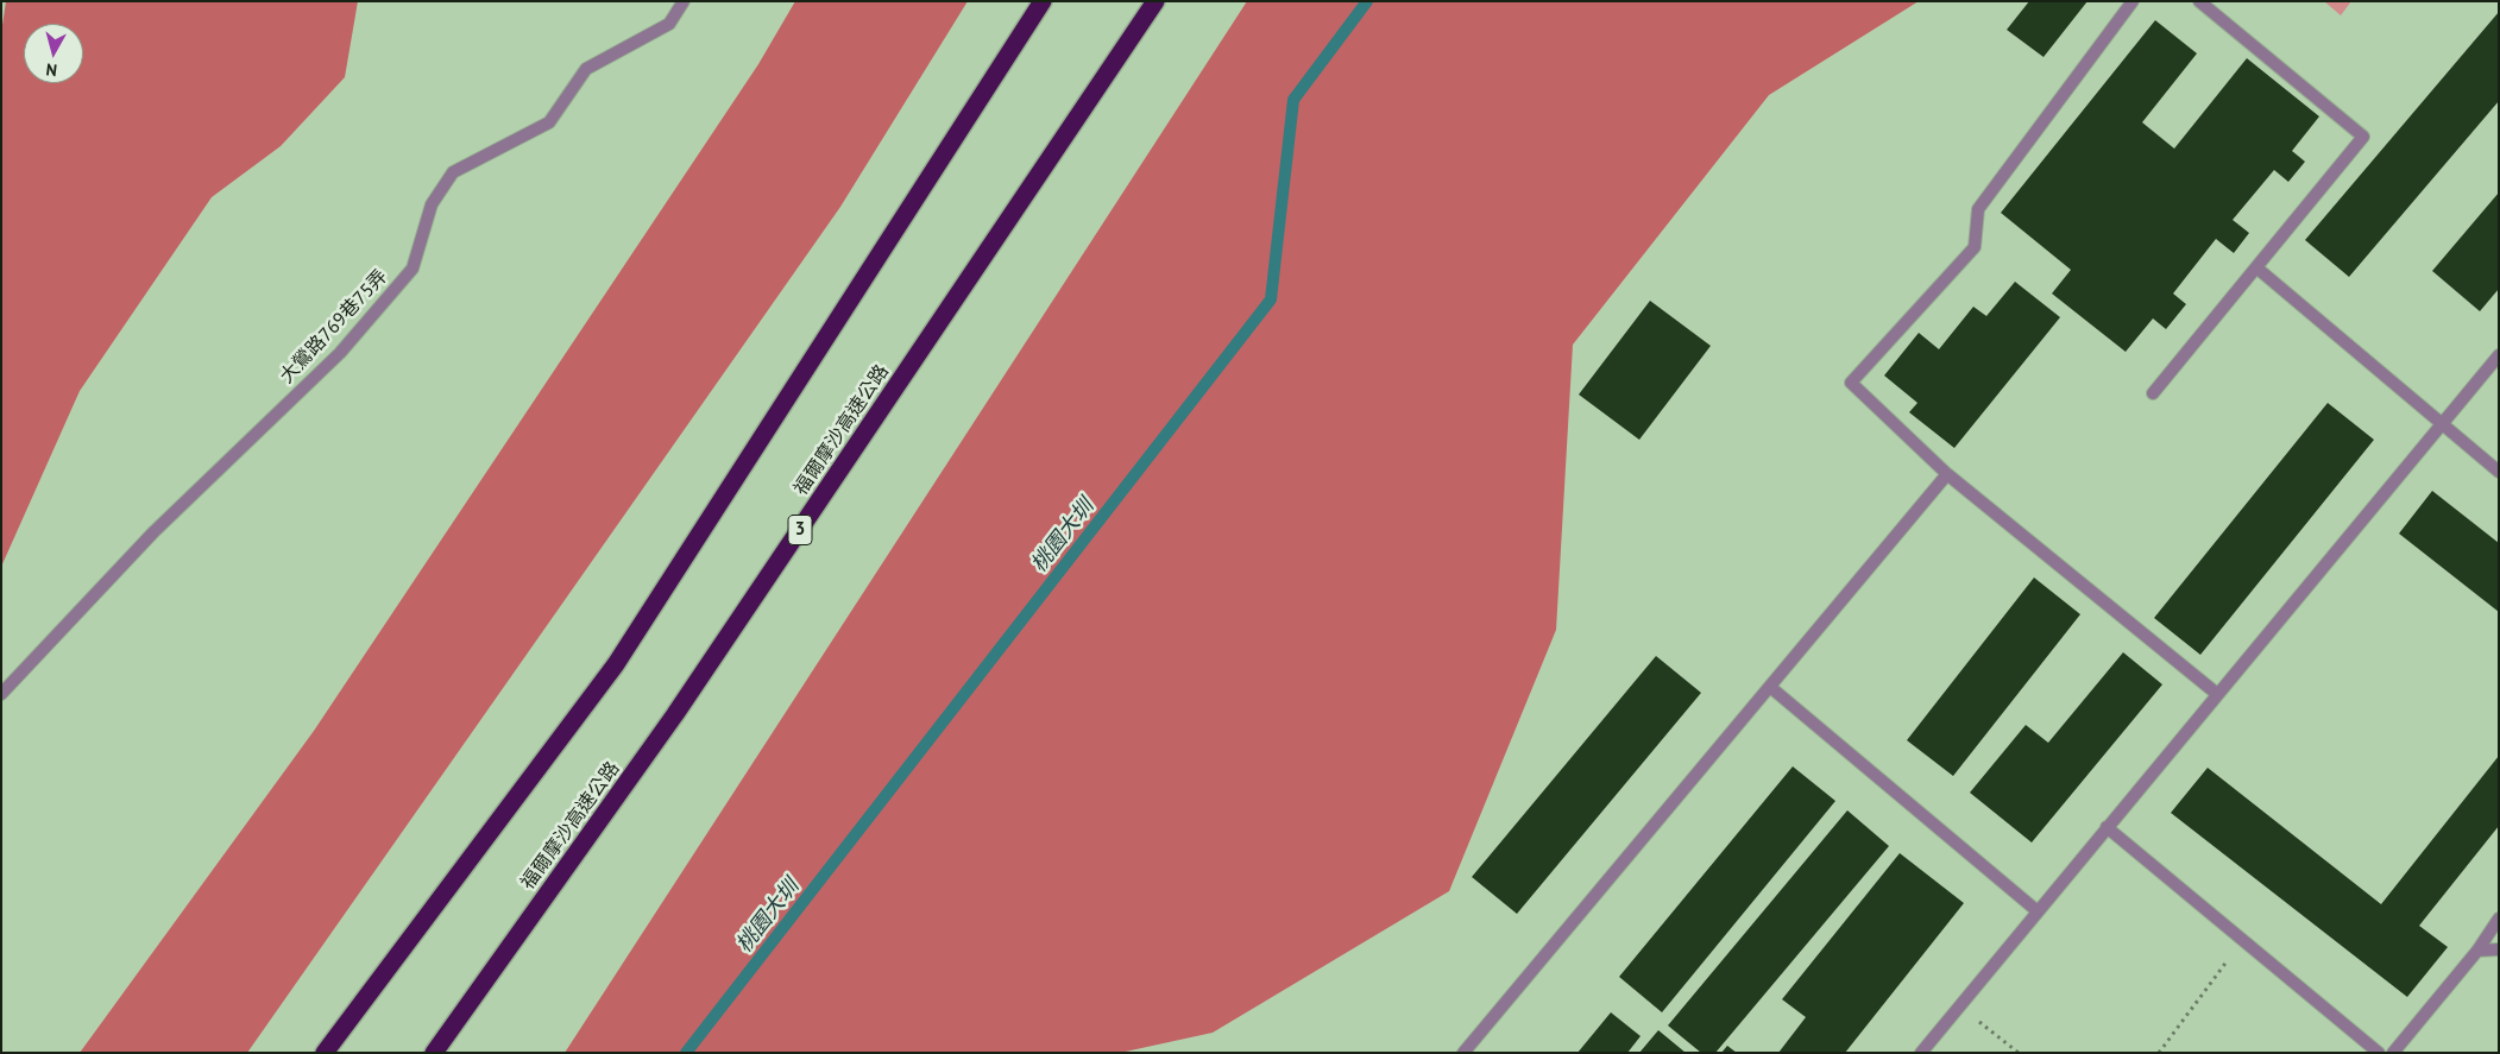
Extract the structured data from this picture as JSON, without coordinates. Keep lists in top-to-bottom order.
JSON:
{
  "streets": {
    "highway": ["福爾摩沙高速公路", "3"],
    "street": ["大鶯路769巷75弄"]
  },
  "water": ["桃園大圳"],
  "north": "bottom"
}
